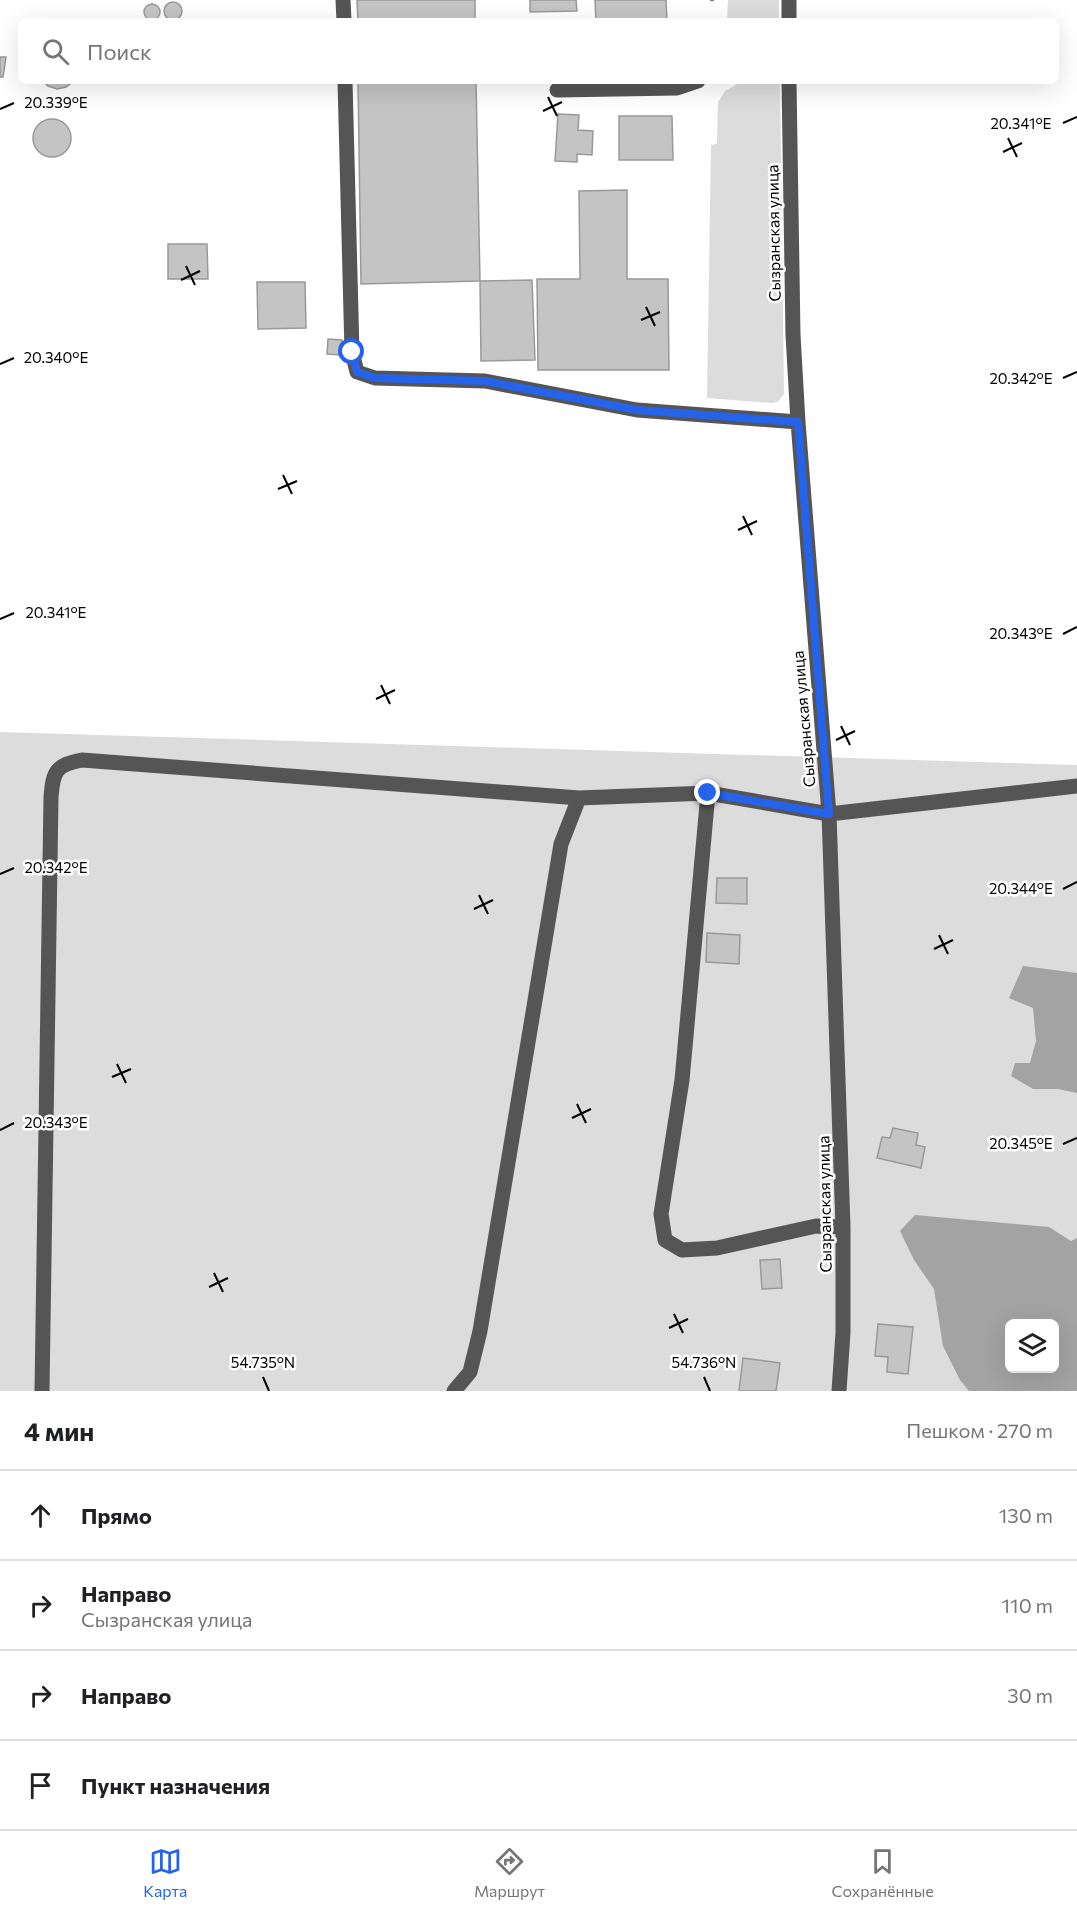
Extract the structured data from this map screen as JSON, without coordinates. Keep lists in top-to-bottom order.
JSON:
{
  "streets": {
    "street": ["Сызранская улица"]
  },
  "page": {
    "search": "Поиск",
    "heading": ["4 мин", "Пешком · 270 m"],
    "list": [
      ["Прямо", "130 m"],
      ["Направо", "Сызранская улица", "110 m"],
      ["Направо", "30 m"],
      "Пункт назначения"
    ],
    "nav": ["Карта", "Маршрут", "Сохранённые"]
  },
  "coordinates": [
    "20.339°E",
    "20.341°E",
    "20.340°E",
    "20.342°E",
    "20.343°E",
    "20.344°E",
    "20.345°E",
    "54.735°N",
    "54.736°N"
  ]
}
